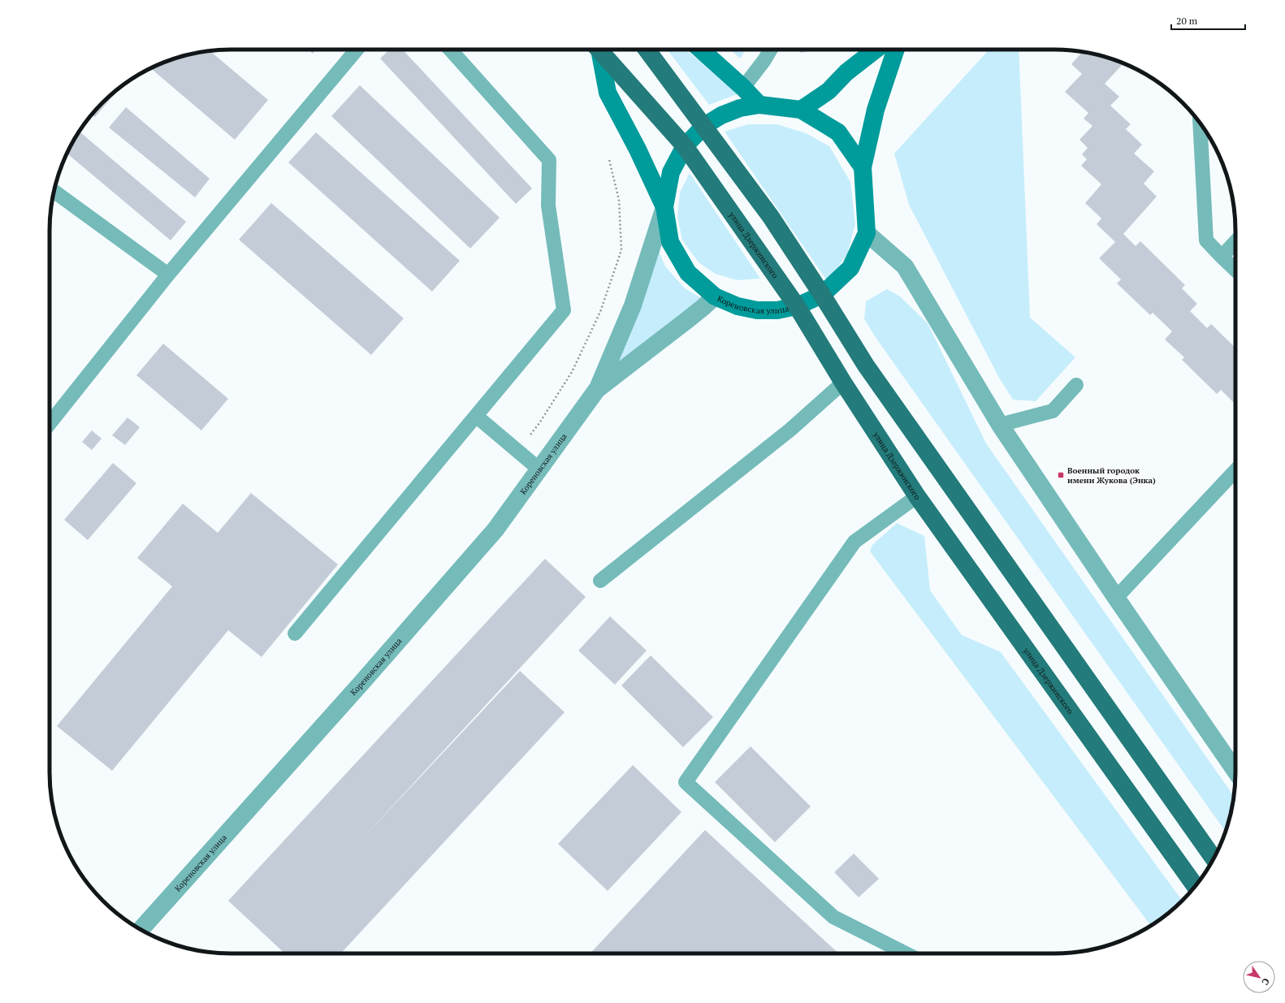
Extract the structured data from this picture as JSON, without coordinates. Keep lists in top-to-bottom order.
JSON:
{
  "streets": {
    "main road": ["улица Дзержинского"],
    "street": ["Кореновская улица"]
  },
  "crossings": [
    ["улица Дзержинского", "Кореновская улица"]
  ],
  "places": {
    "transit": ["Военный городок имени Жукова (Энка)"]
  },
  "scale_bar": "20 m",
  "north": "bottom right"
}
